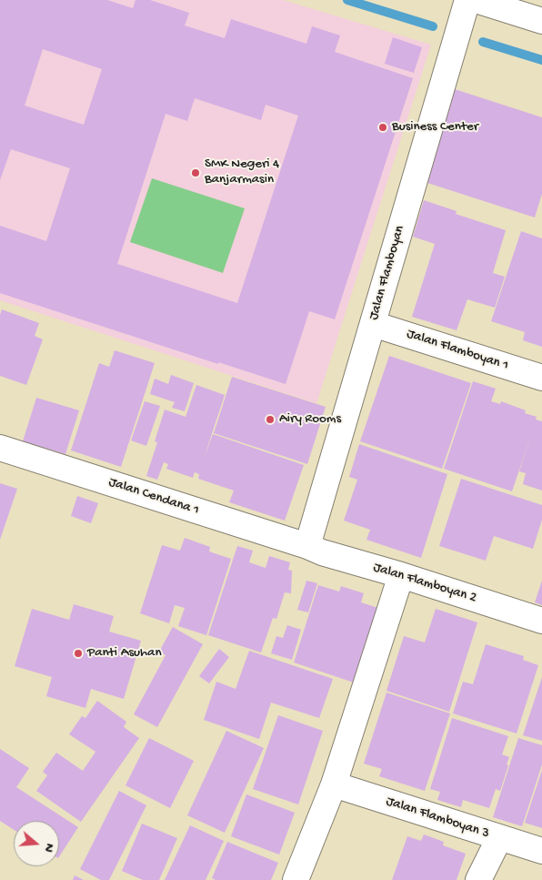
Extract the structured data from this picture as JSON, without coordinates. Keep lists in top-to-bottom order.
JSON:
{
  "streets": {
    "main road": [
      "Jalan Flamboyan",
      "Jalan Flamboyan 1",
      "Jalan Cendana 1",
      "Jalan Flamboyan 2",
      "Jalan Flamboyan 3"
    ]
  },
  "crossings": [
    ["Jalan Flamboyan", "Jalan Flamboyan 1"],
    ["Jalan Flamboyan", "Jalan Cendana 1"],
    ["Jalan Flamboyan", "Jalan Flamboyan 2"],
    ["Jalan Cendana 1", "Jalan Flamboyan 2"]
  ],
  "places": [
    "Business Center",
    "SMK Negeri 4 Banjarmasin",
    "Airy Rooms",
    "Panti Asuhan"
  ],
  "north": "right"
}
